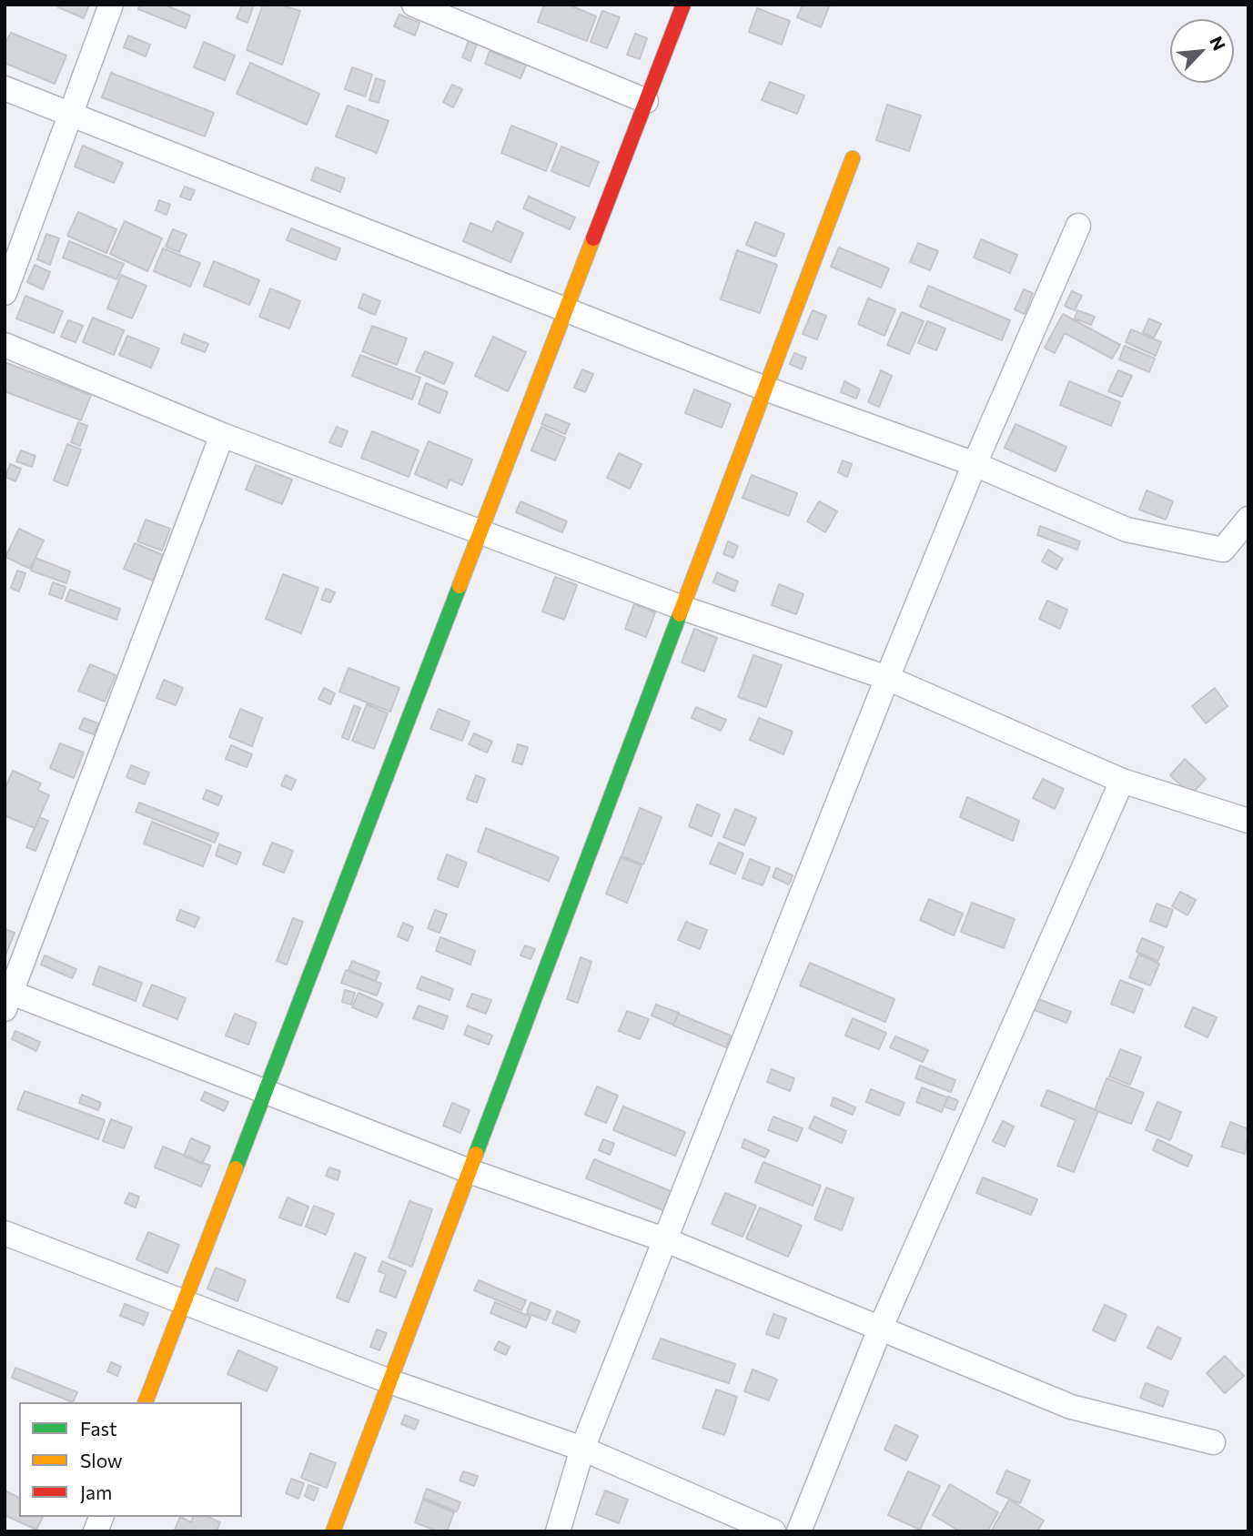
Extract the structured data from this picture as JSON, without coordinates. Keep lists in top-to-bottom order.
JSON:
{
  "legend": ["Fast", "Slow", "Jam"],
  "north": "top right"
}
